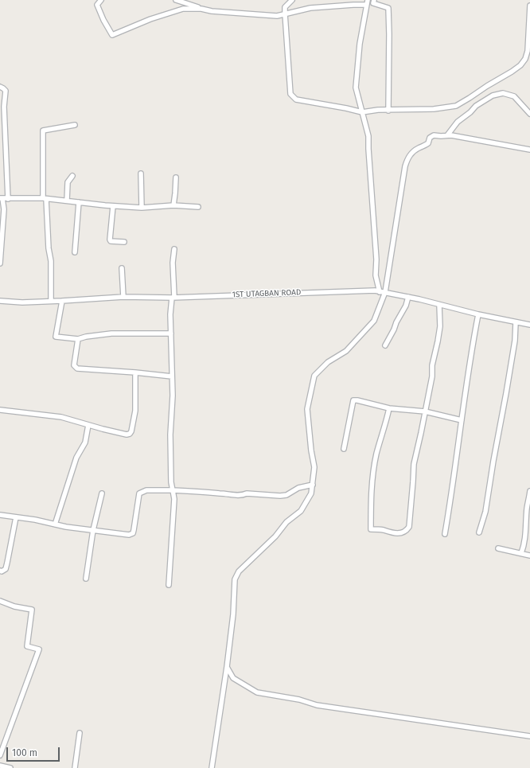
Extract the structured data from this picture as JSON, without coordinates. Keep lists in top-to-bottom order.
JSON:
{
  "streets": {
    "street": ["1ST UTAGBAN ROAD"]
  },
  "scale_bar": "100 m"
}
